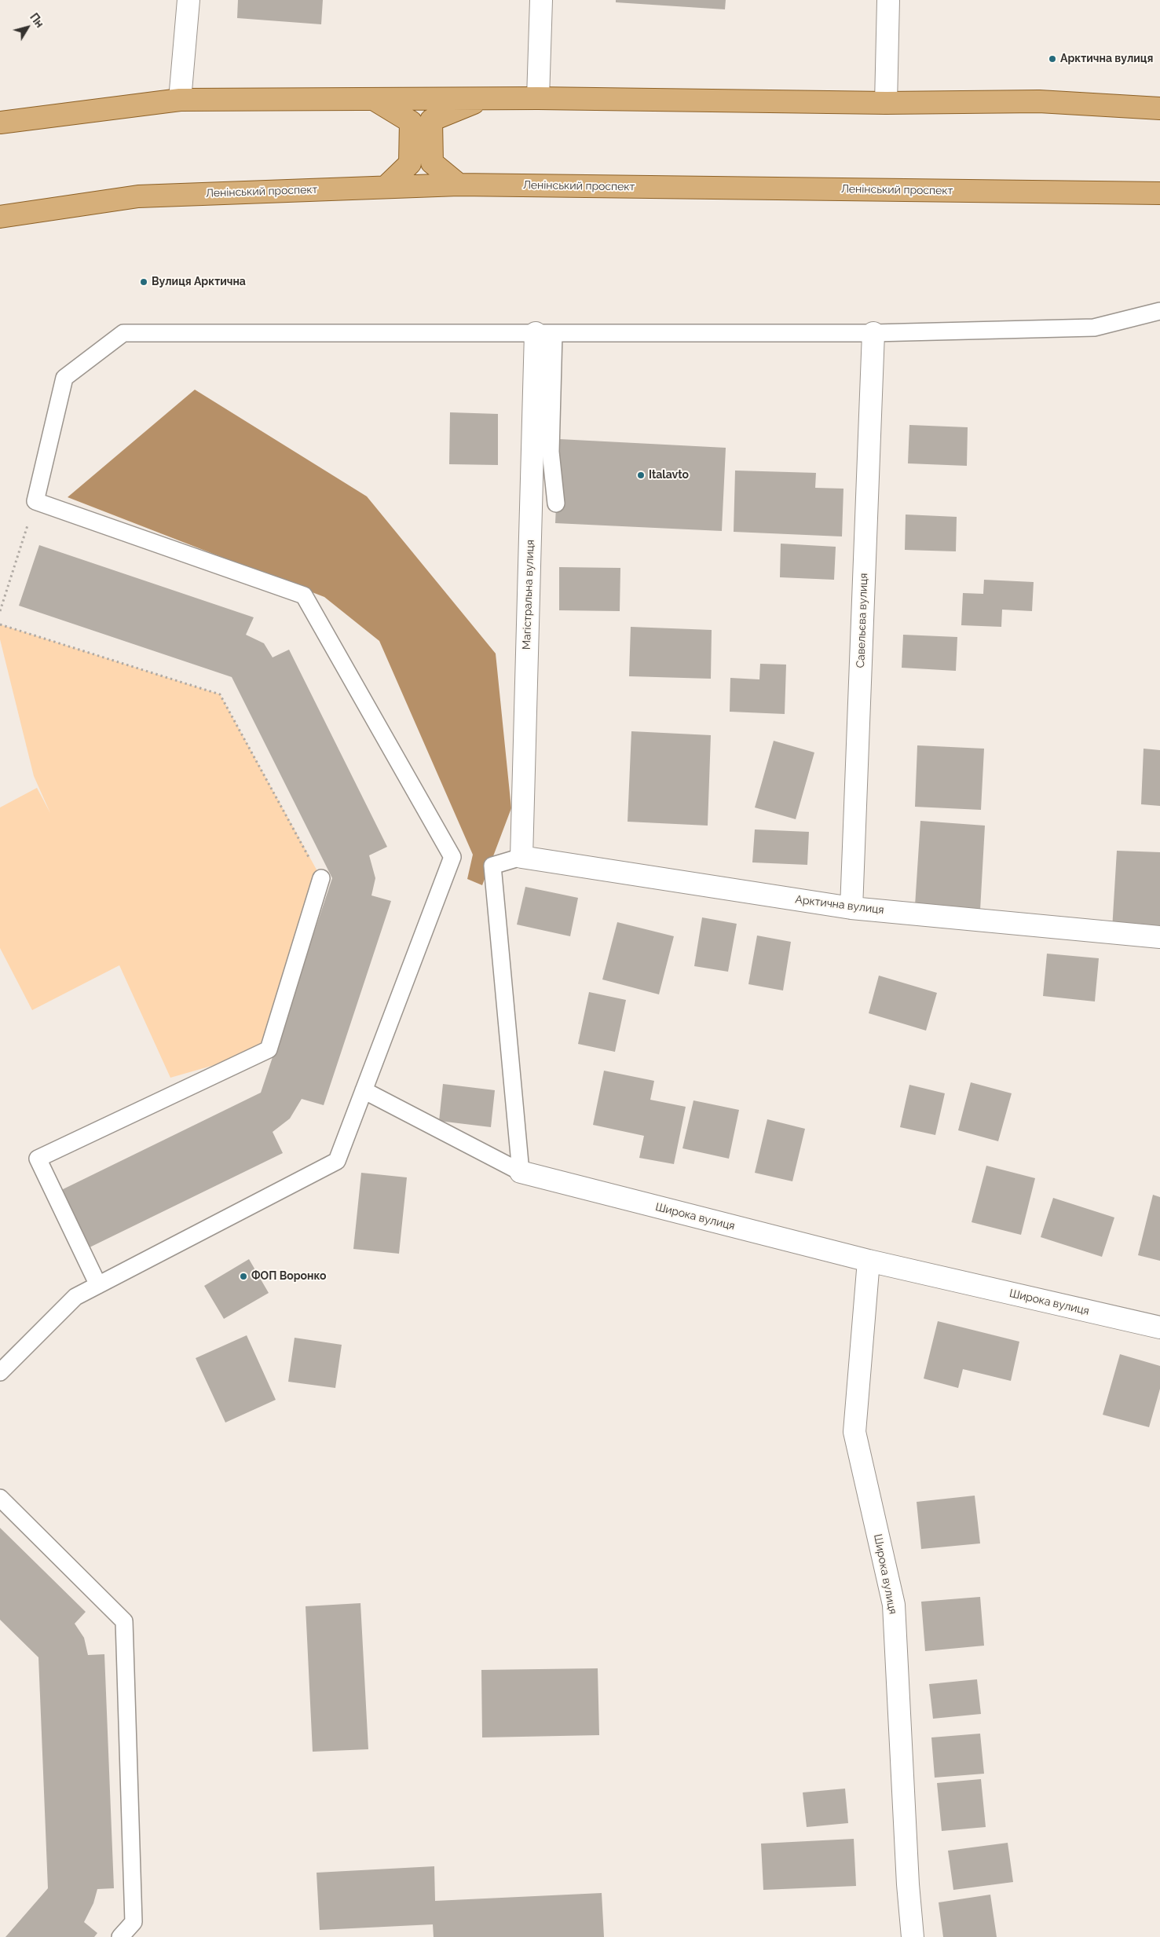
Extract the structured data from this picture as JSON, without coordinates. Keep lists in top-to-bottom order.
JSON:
{
  "streets": {
    "main road": ["Ленінський проспект"],
    "street": [
      "Магістральна вулиця",
      "Савельєва вулиця",
      "Арктична вулиця",
      "Широка вулиця"
    ]
  },
  "crossings": [
    ["Магістральна вулиця", "Арктична вулиця"],
    ["Савельєва вулиця", "Арктична вулиця"]
  ],
  "places": [
    "Арктична вулиця",
    "Вулиця Арктична",
    "Italavto",
    "ФОП Воронко"
  ],
  "north": "top right"
}
